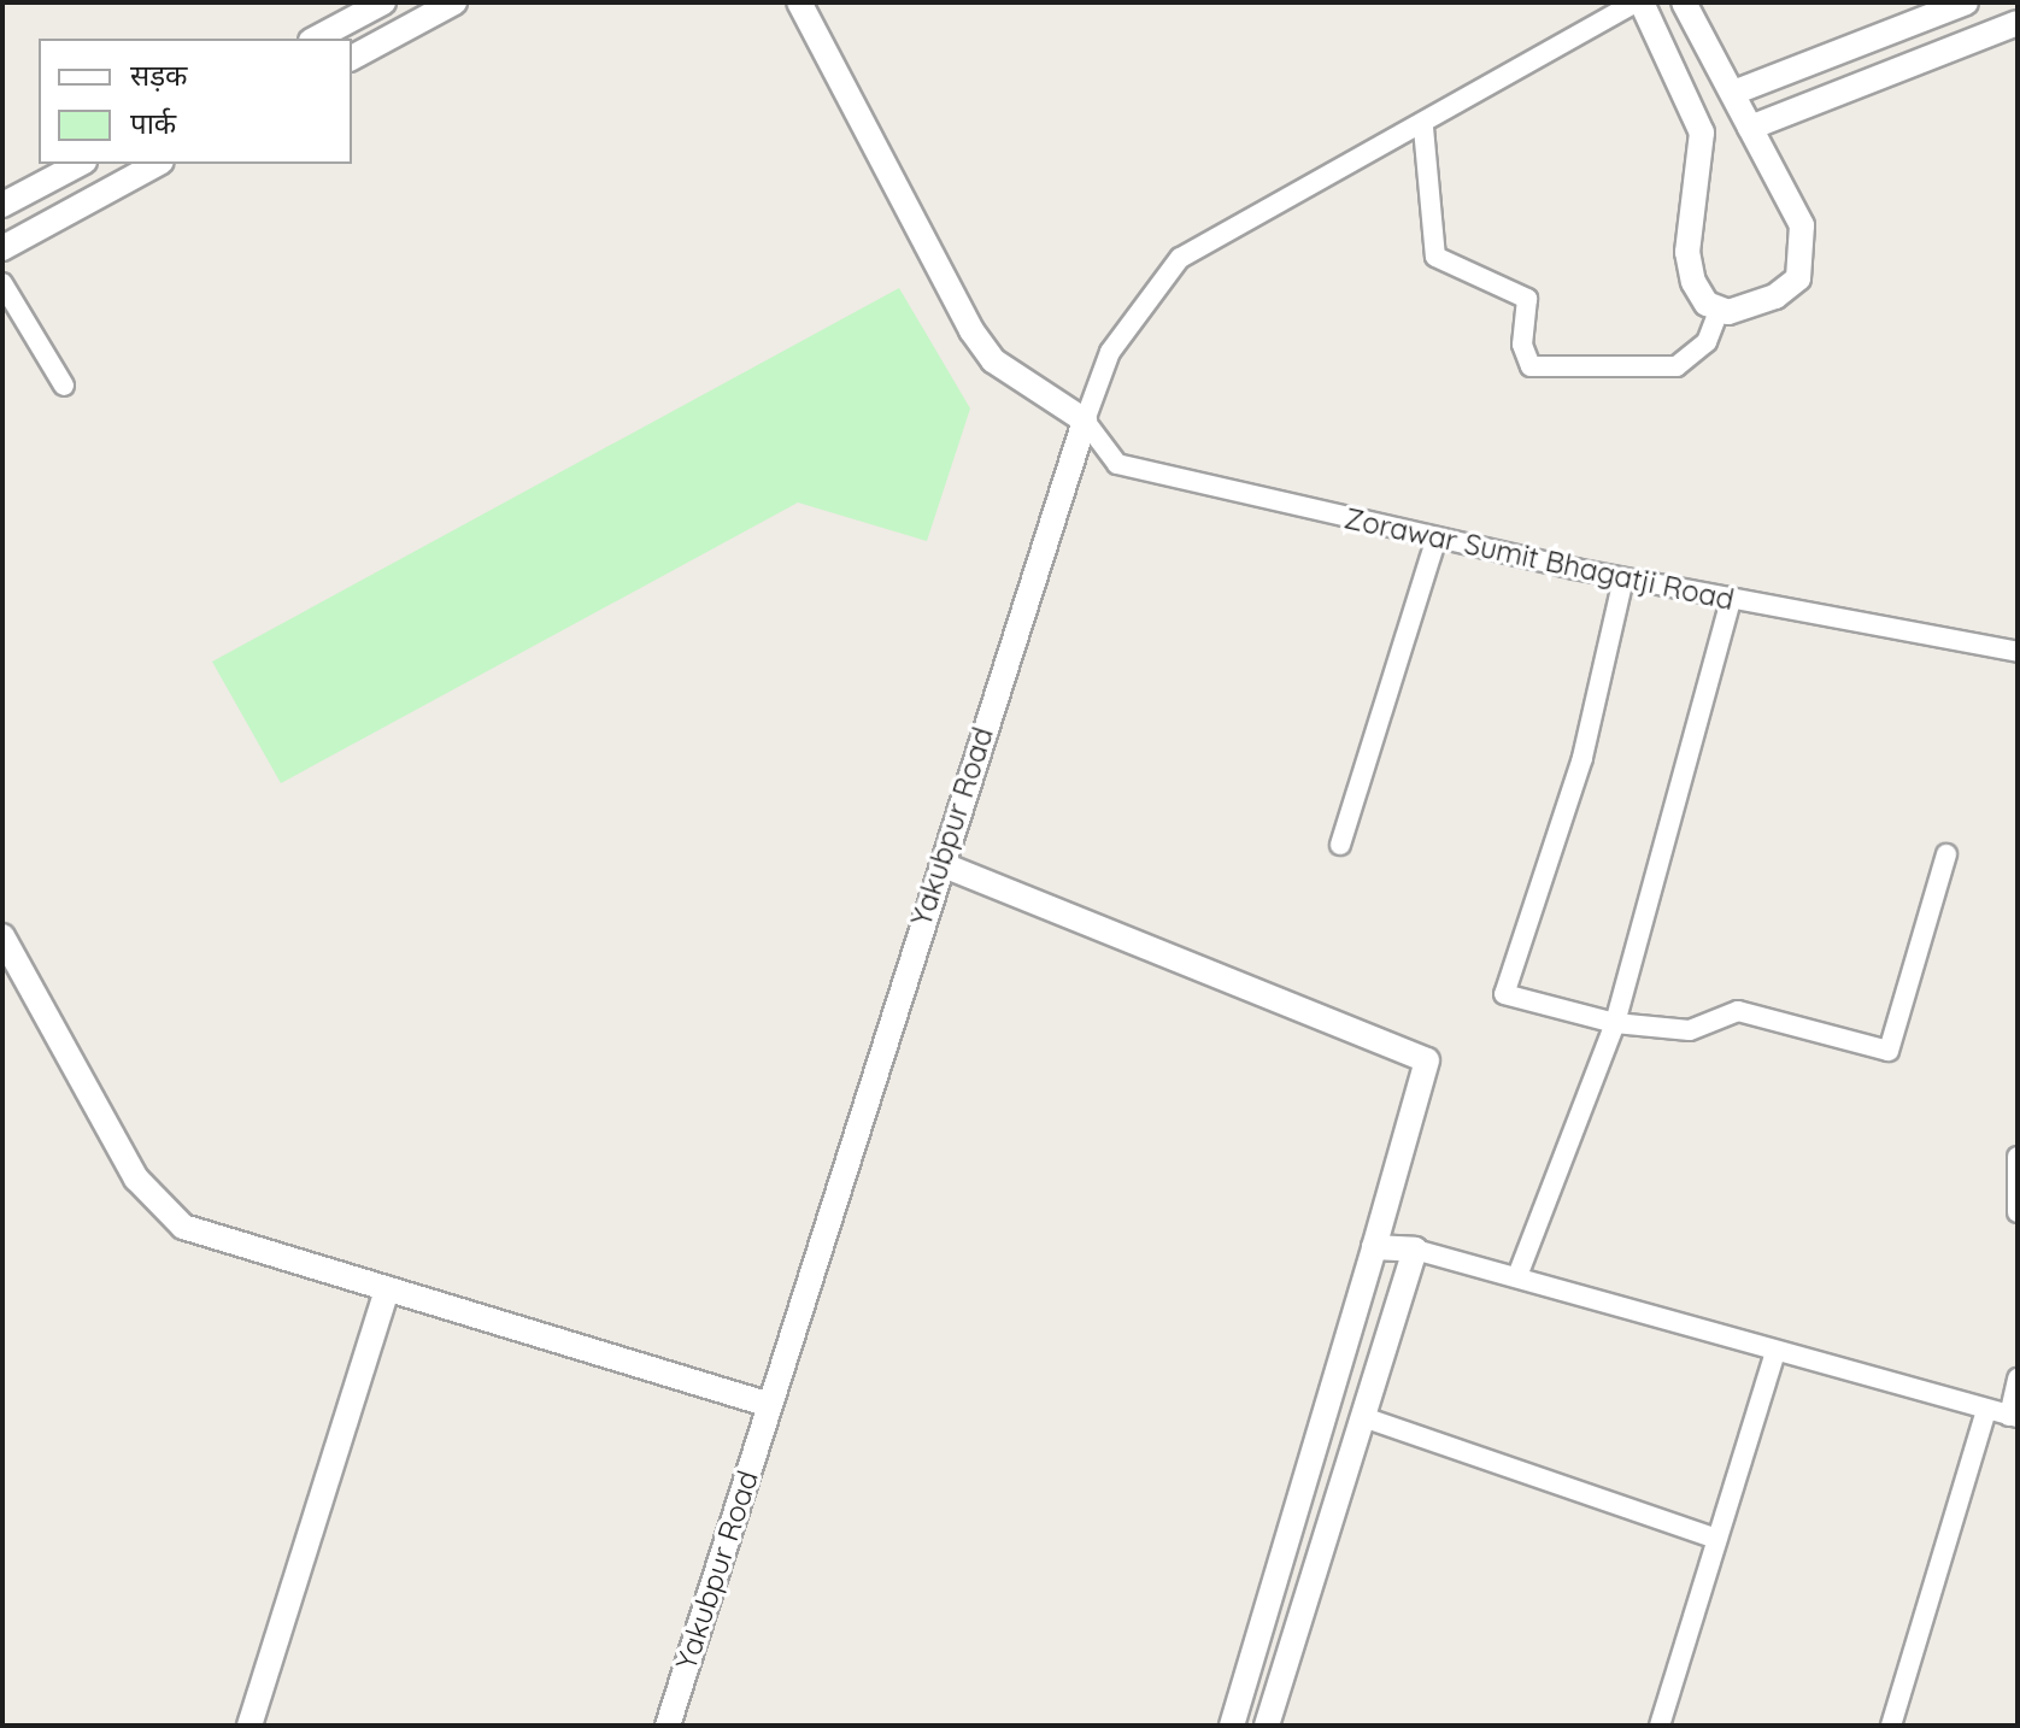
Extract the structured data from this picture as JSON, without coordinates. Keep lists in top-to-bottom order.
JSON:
{
  "streets": {
    "street": ["Zorawar Sumit Bhagatji Road", "Yakubpur Road"]
  },
  "crossings": [
    ["Zorawar Sumit Bhagatji Road", "Yakubpur Road"]
  ],
  "legend": ["सड़क", "पार्क"]
}
